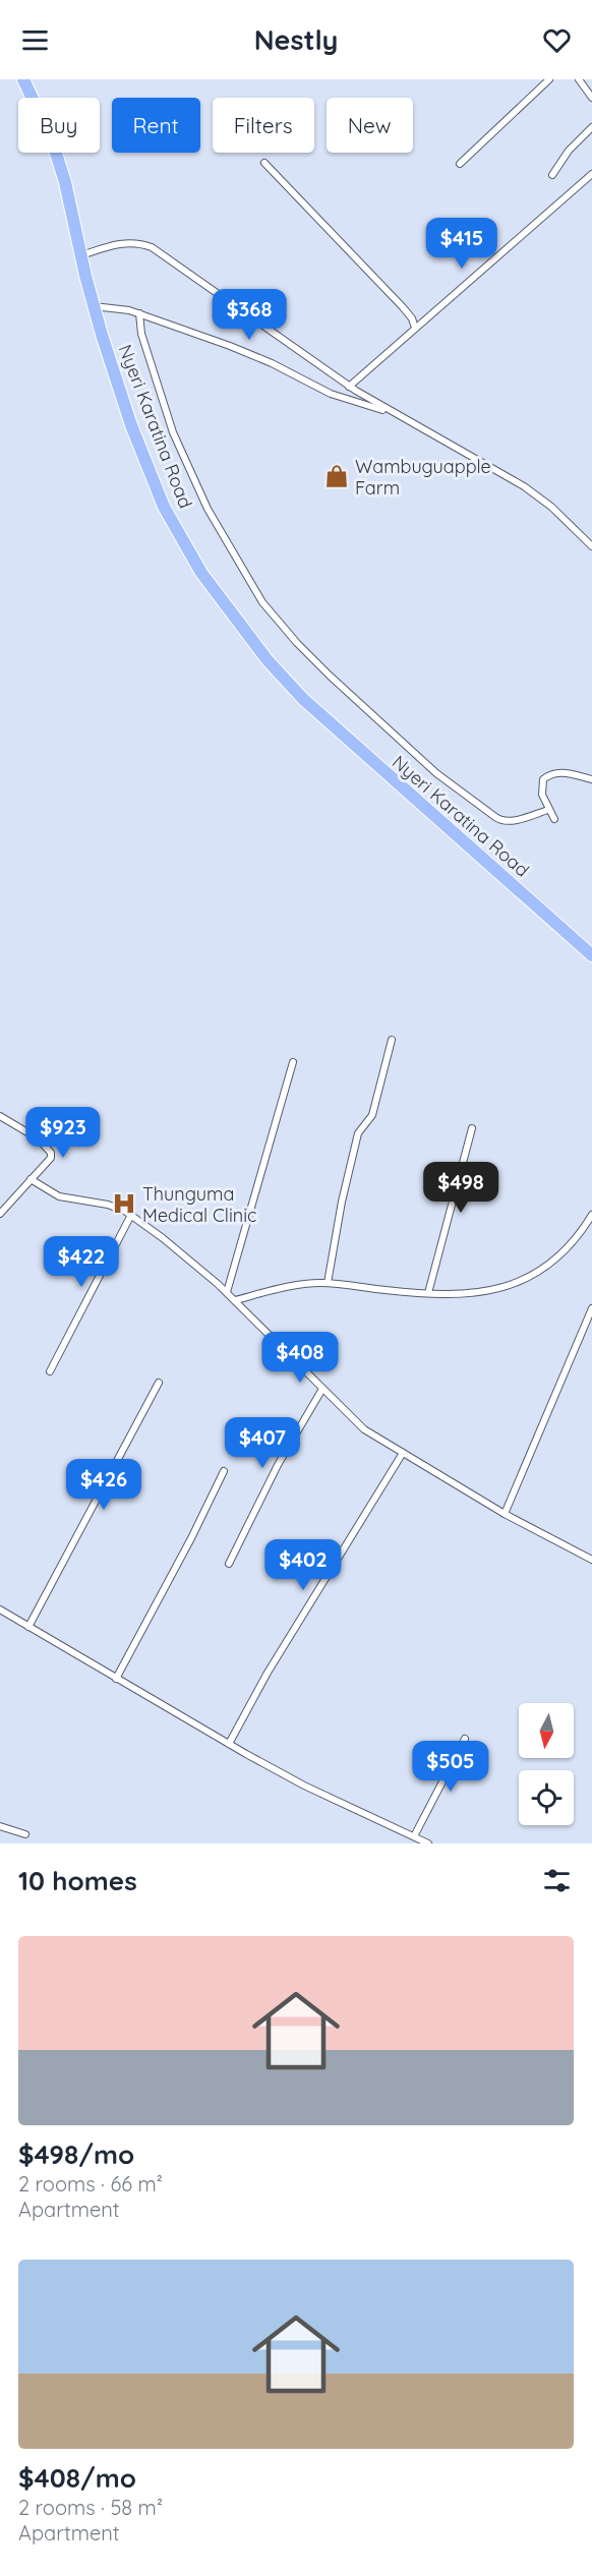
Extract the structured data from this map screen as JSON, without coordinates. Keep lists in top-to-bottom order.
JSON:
{
  "streets": {
    "highway": ["Nyeri Karatina Road"]
  },
  "places": {
    "shop": ["Wambuguapple Farm"],
    "hospital": ["Thunguma Medical Clinic"]
  },
  "north": "bottom",
  "page": {
    "header": "Nestly",
    "chip": [
      "Buy",
      "Rent",
      "Filters",
      "New"
    ],
    "price": [
      "$415",
      "$368",
      "$923",
      "$498",
      "$422",
      "$408",
      "$407",
      "$426",
      "$402",
      "$505"
    ],
    "heading": "10 homes",
    "list": [
      {
        "name": "$498/mo",
        "note": "2 rooms · 66 m² · Apartment"
      },
      {
        "name": "$408/mo",
        "note": "2 rooms · 58 m² · Apartment"
      }
    ]
  }
}
